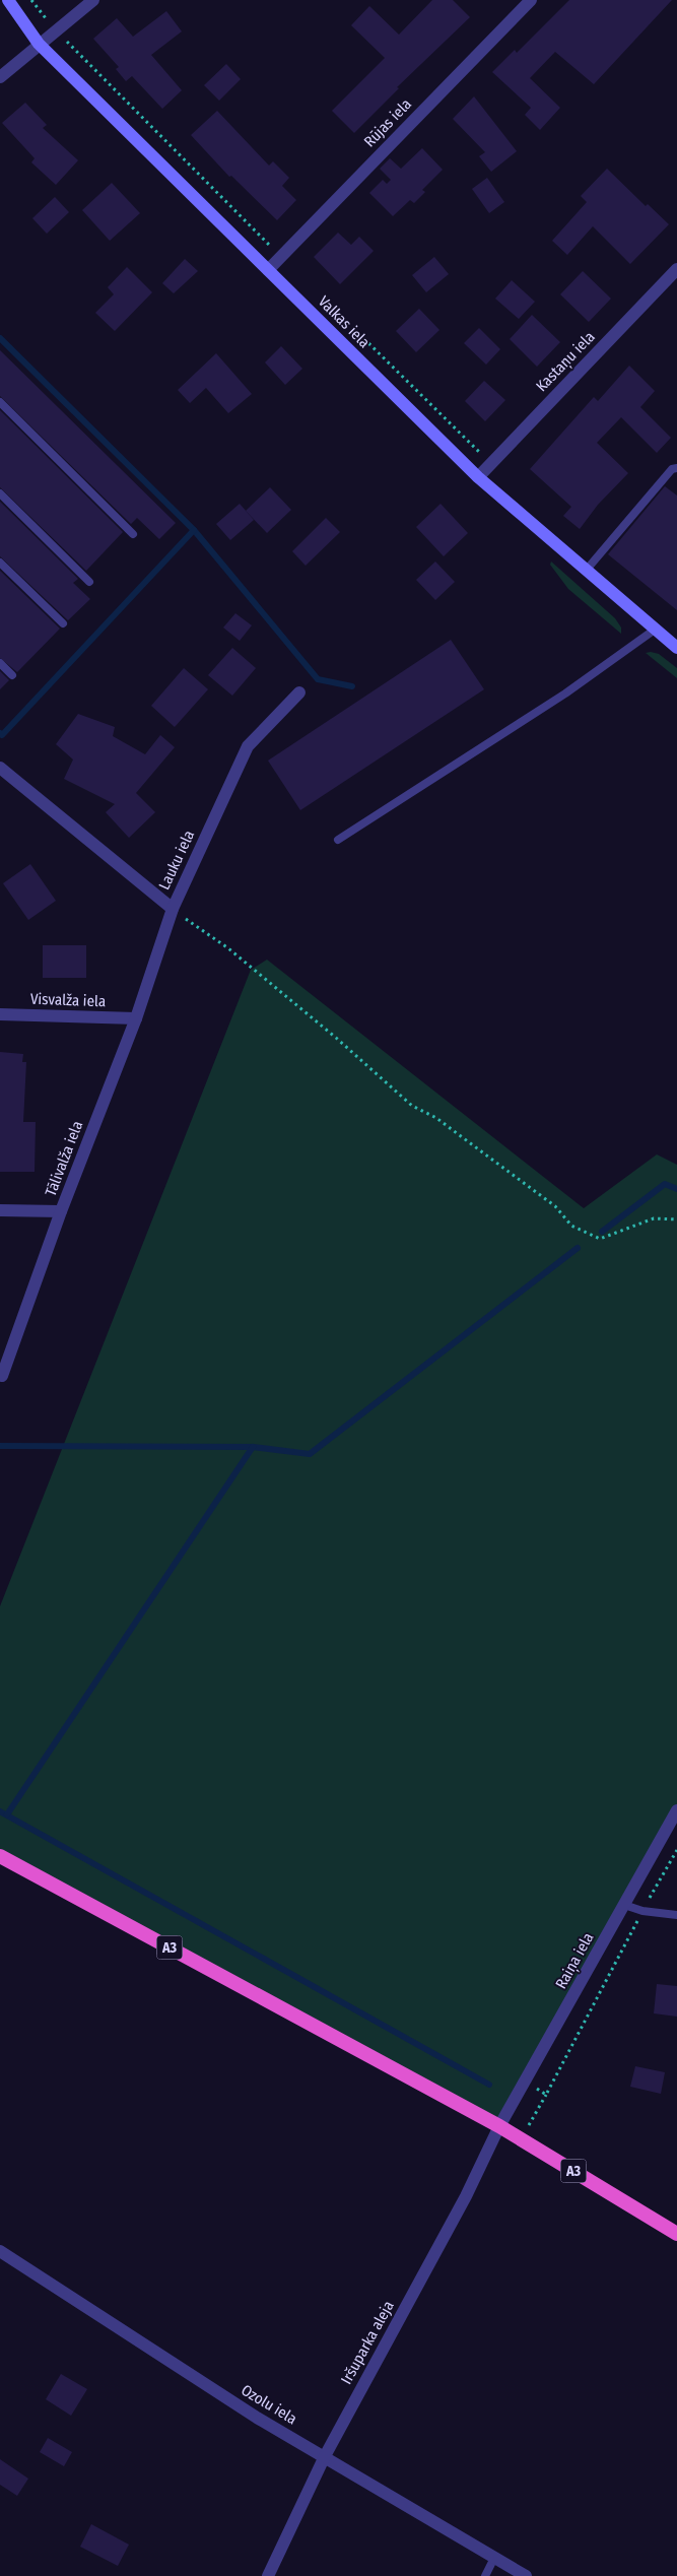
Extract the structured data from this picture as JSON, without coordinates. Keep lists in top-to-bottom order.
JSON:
{
  "streets": {
    "highway": ["A3"],
    "main road": ["Valkas iela"],
    "street": [
      "Rūjas iela",
      "Kastaņu iela",
      "Lauku iela",
      "Visvalža iela",
      "Tālivalža iela",
      "Raiņa iela",
      "Iršuparka aleja",
      "Ozolu iela"
    ]
  },
  "crossings": [
    ["Rūjas iela", "Valkas iela"],
    ["Valkas iela", "Kastaņu iela"],
    ["Visvalža iela", "Tālivalža iela"],
    ["A3", "Raiņa iela"],
    ["A3", "Iršuparka aleja"],
    ["Raiņa iela", "Iršuparka aleja"],
    ["Iršuparka aleja", "Ozolu iela"]
  ]
}
